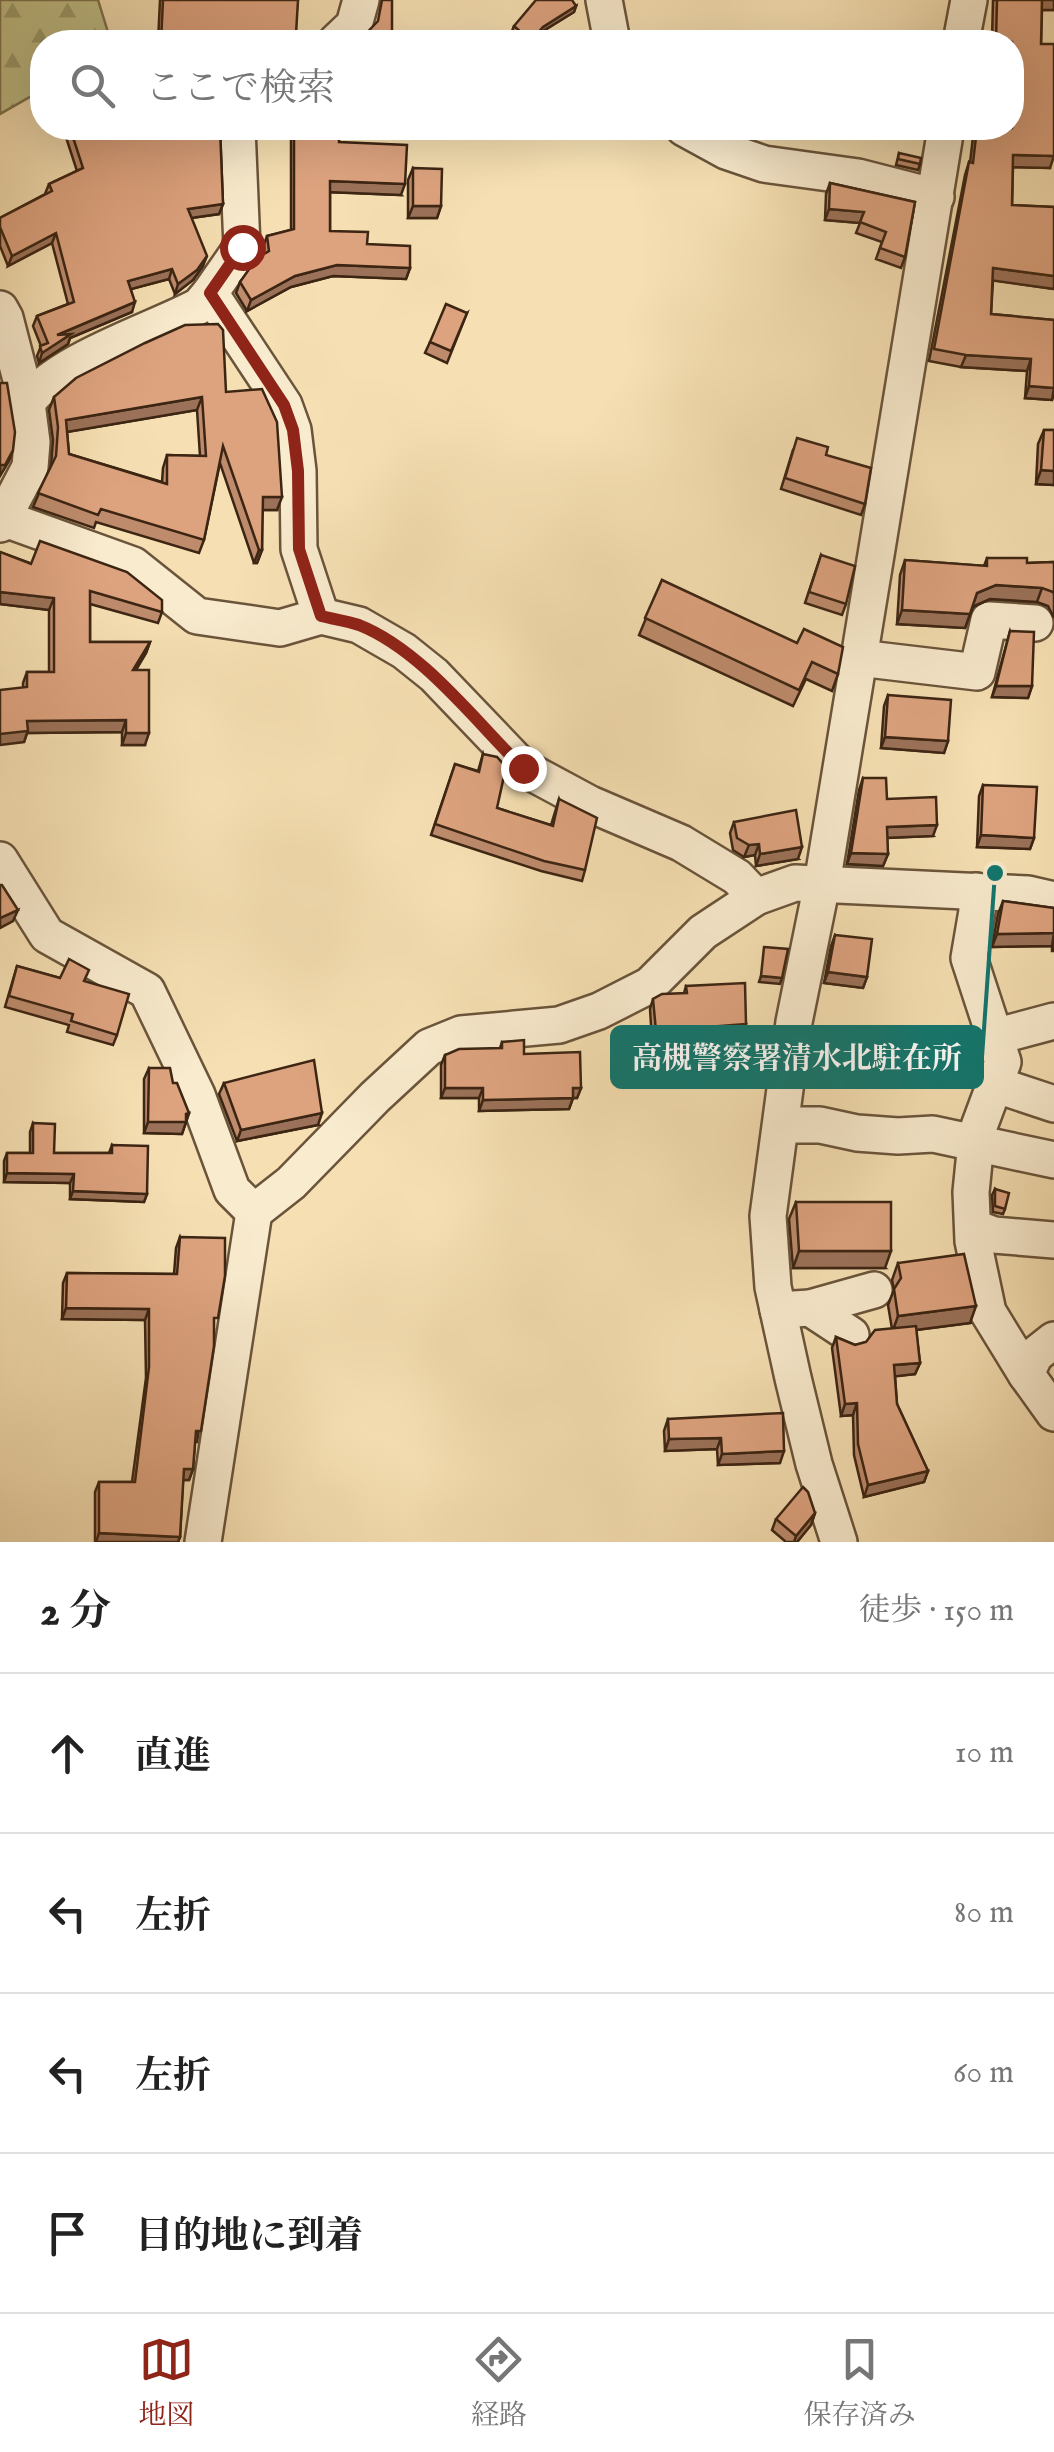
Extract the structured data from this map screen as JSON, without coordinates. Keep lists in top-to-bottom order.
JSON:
{
  "places": ["高槻警察署清水北駐在所"],
  "page": {
    "search": "ここで検索",
    "heading": ["2 分", "徒歩 · 150 m"],
    "list": [
      ["直進", "10 m"],
      ["左折", "80 m"],
      ["左折", "60 m"],
      "目的地に到着"
    ],
    "nav": ["地図", "経路", "保存済み"]
  }
}
